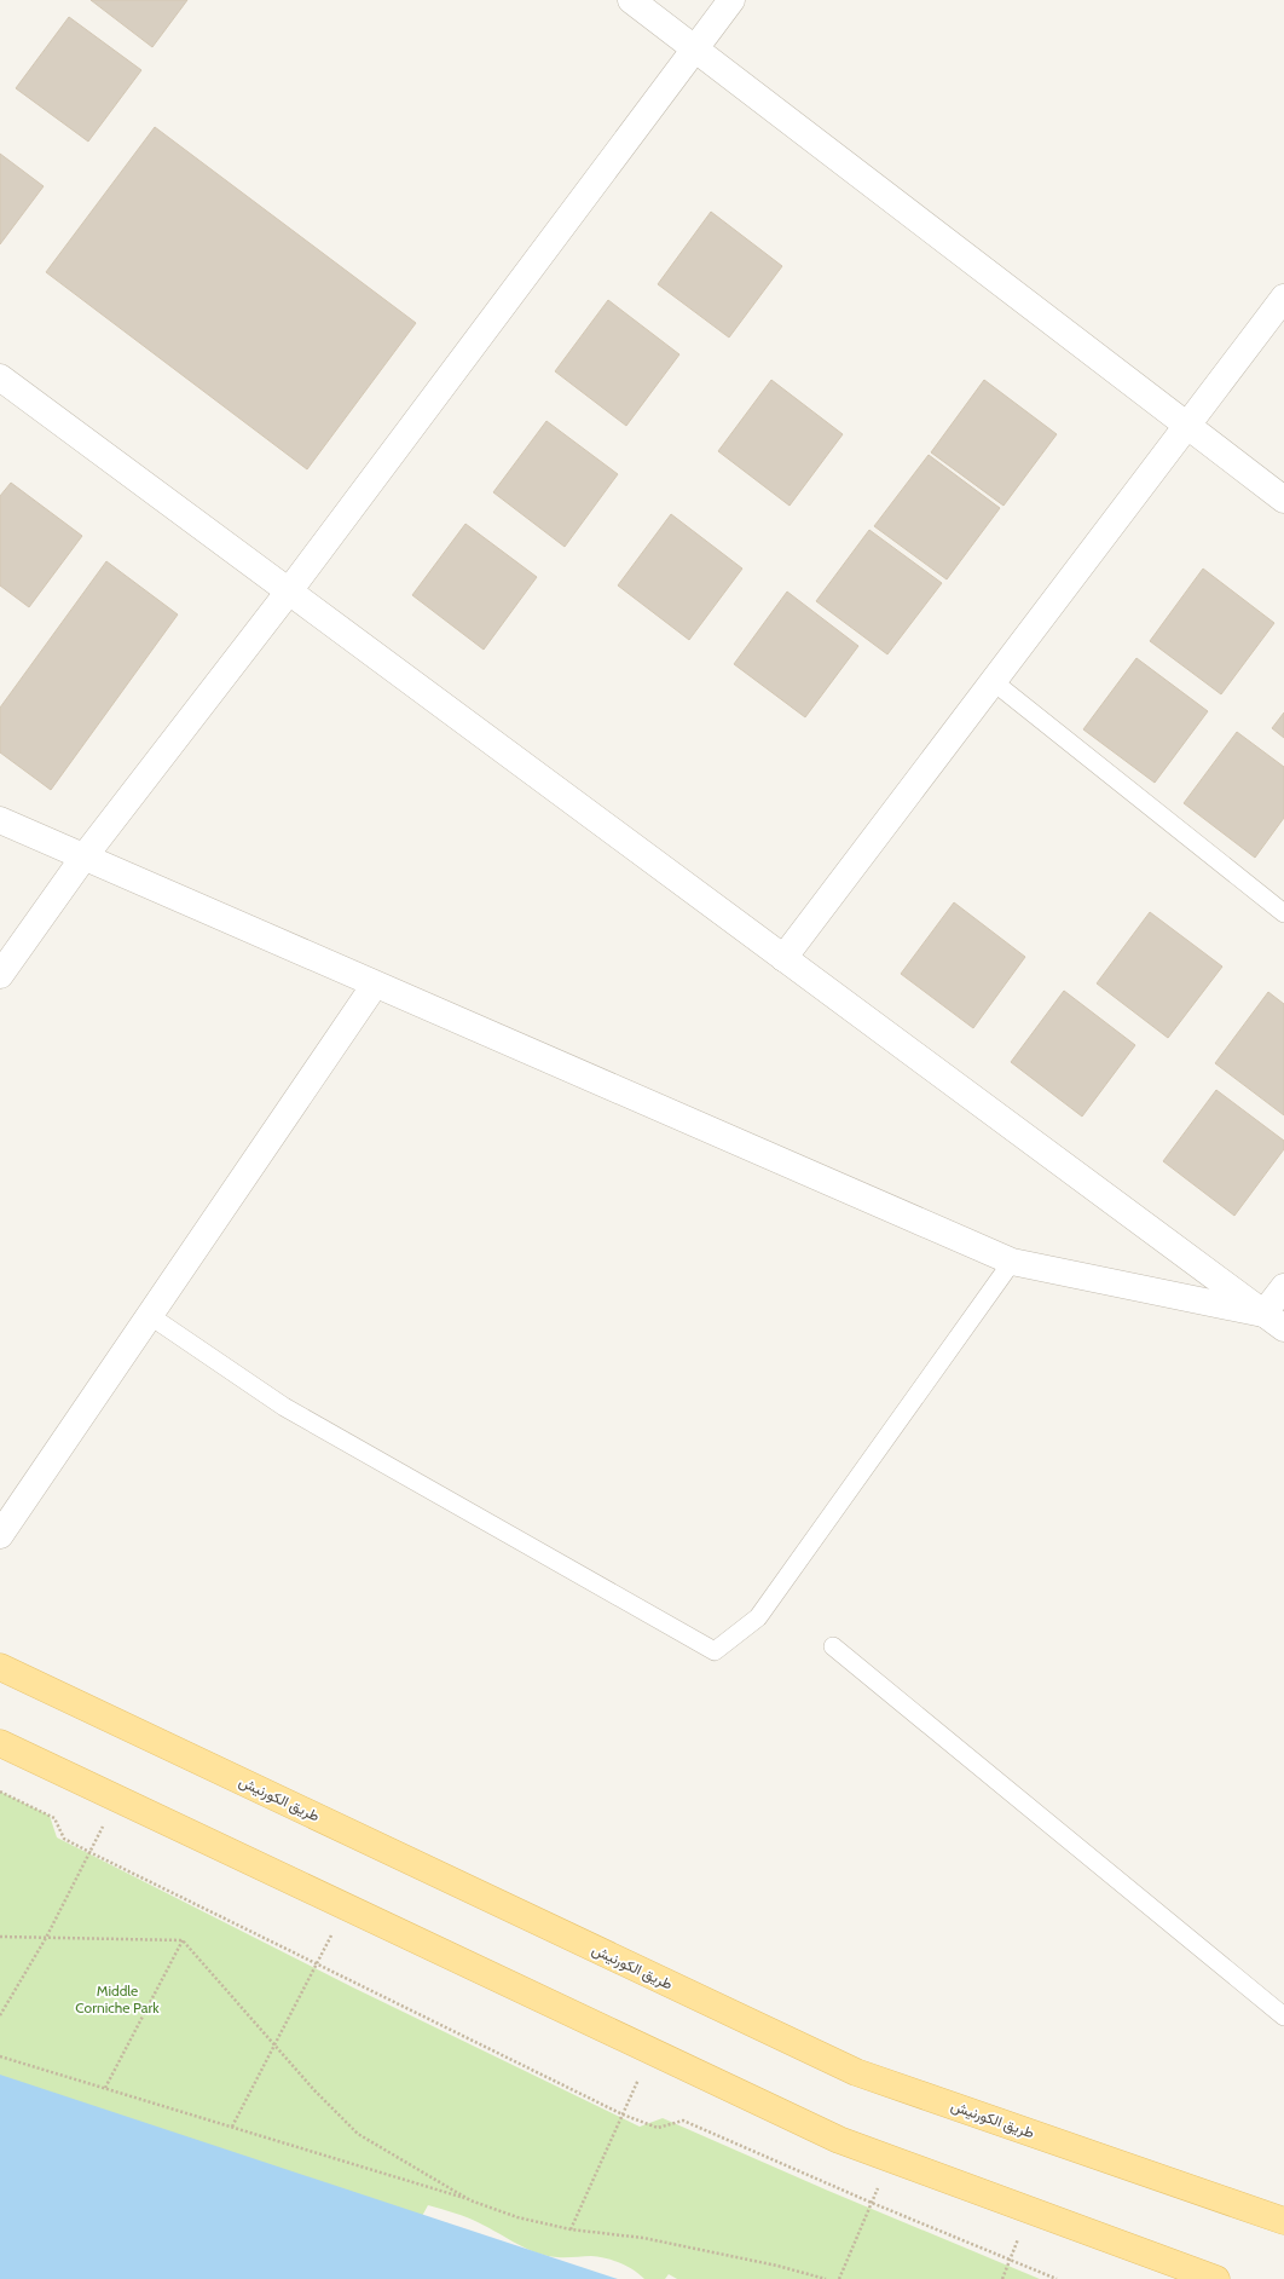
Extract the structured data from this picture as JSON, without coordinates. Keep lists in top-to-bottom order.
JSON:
{
  "streets": {
    "main road": ["طريق الكورنيش"]
  },
  "parks": ["Middle Corniche Park"]
}
